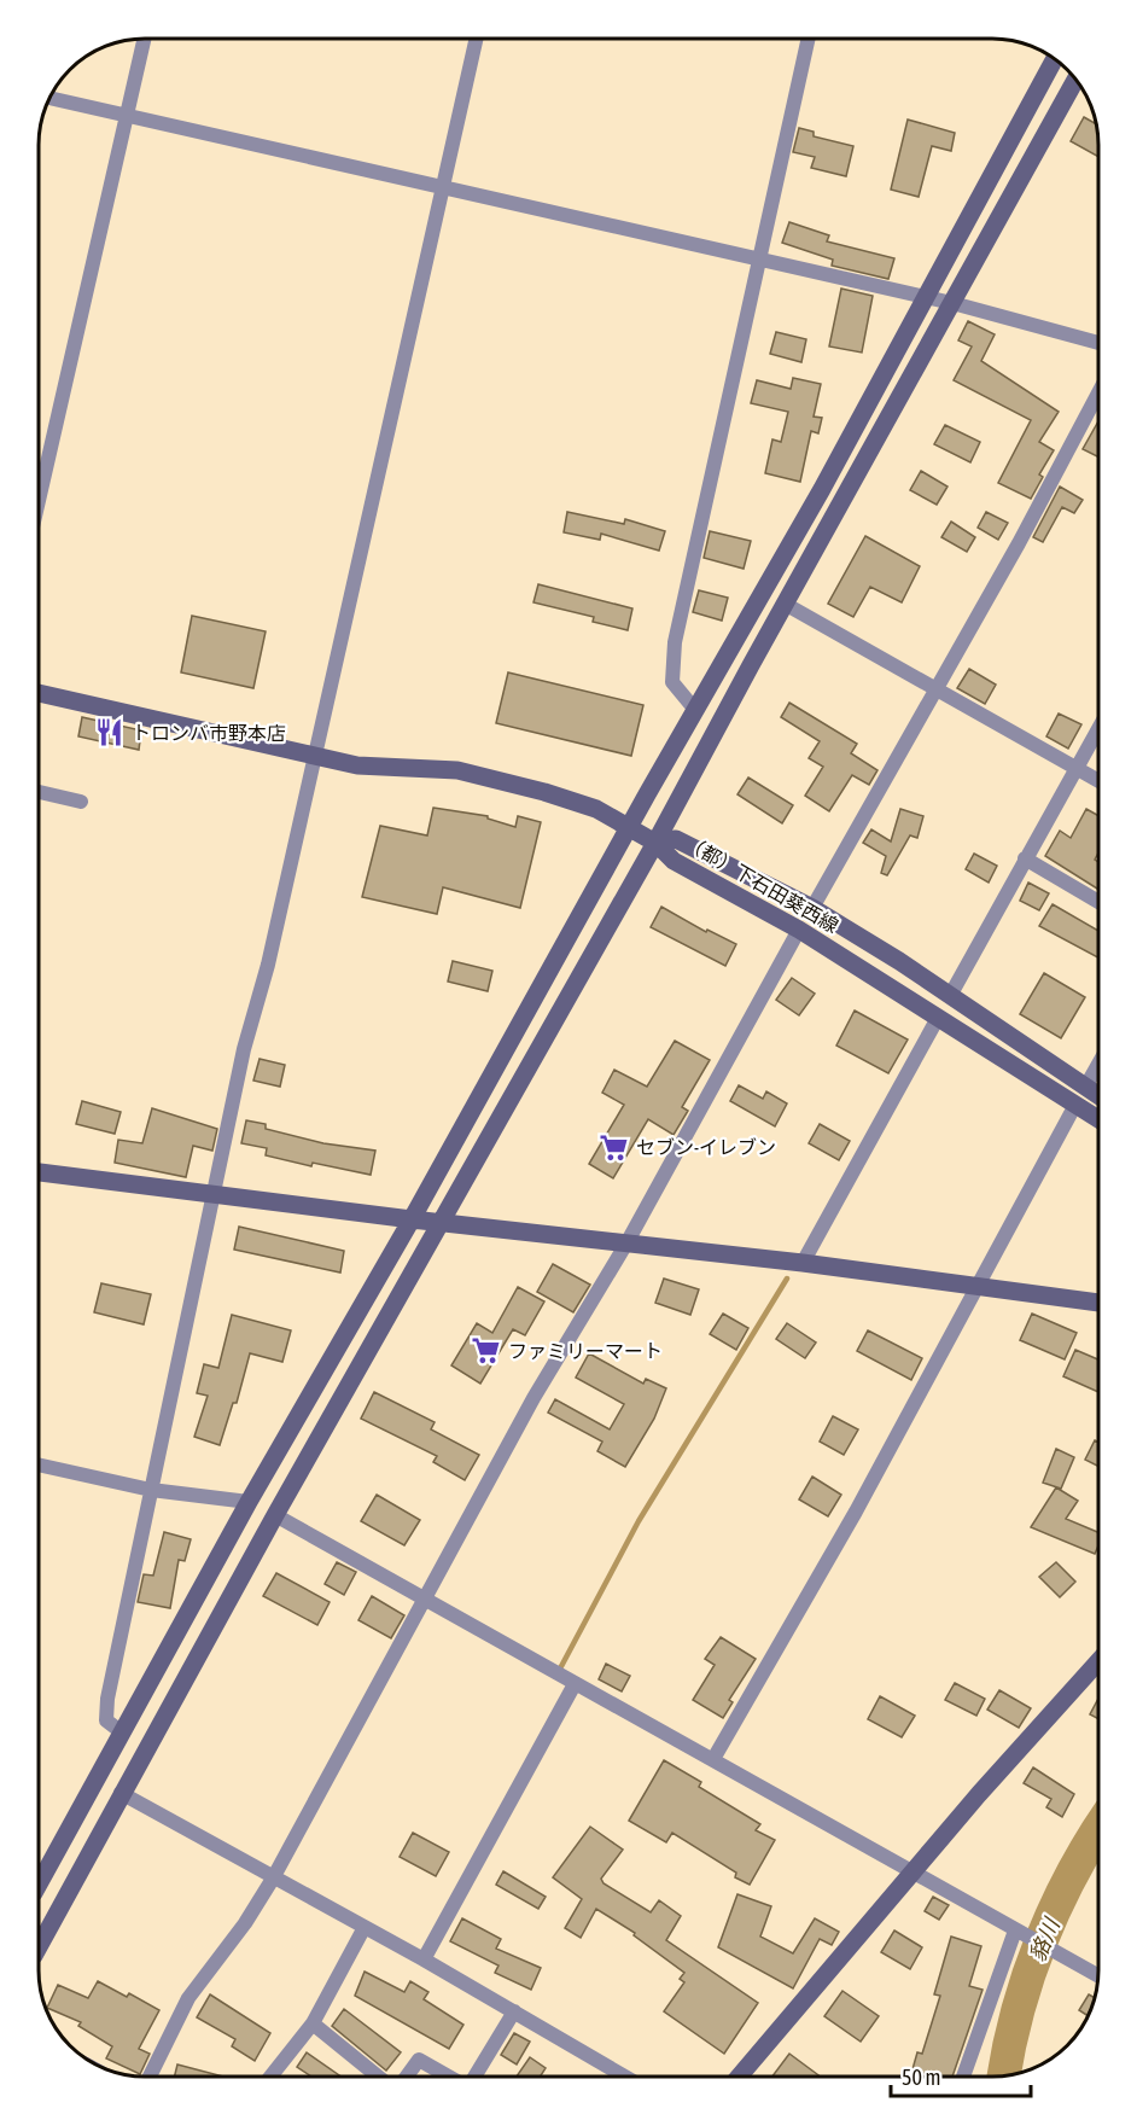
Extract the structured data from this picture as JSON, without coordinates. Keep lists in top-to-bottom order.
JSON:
{
  "streets": {
    "street": ["（都）下石田葵西線"]
  },
  "water": ["貉川"],
  "places": {
    "restaurant": ["トロンバ市野本店"],
    "supermarket": ["セブン-イレブン", "ファミリーマート"]
  },
  "scale_bar": "50 m"
}
